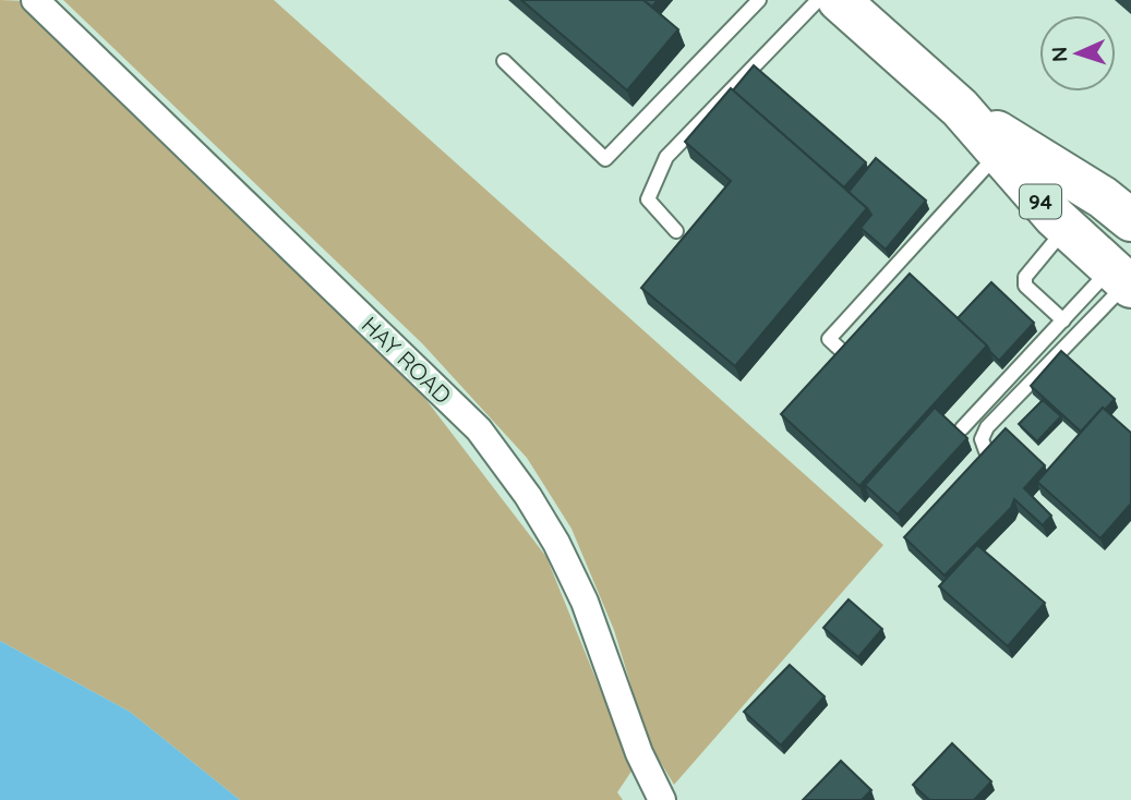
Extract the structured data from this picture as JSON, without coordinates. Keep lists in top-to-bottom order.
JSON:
{
  "streets": {
    "highway": ["94"],
    "street": ["HAY ROAD"]
  },
  "north": "left"
}
